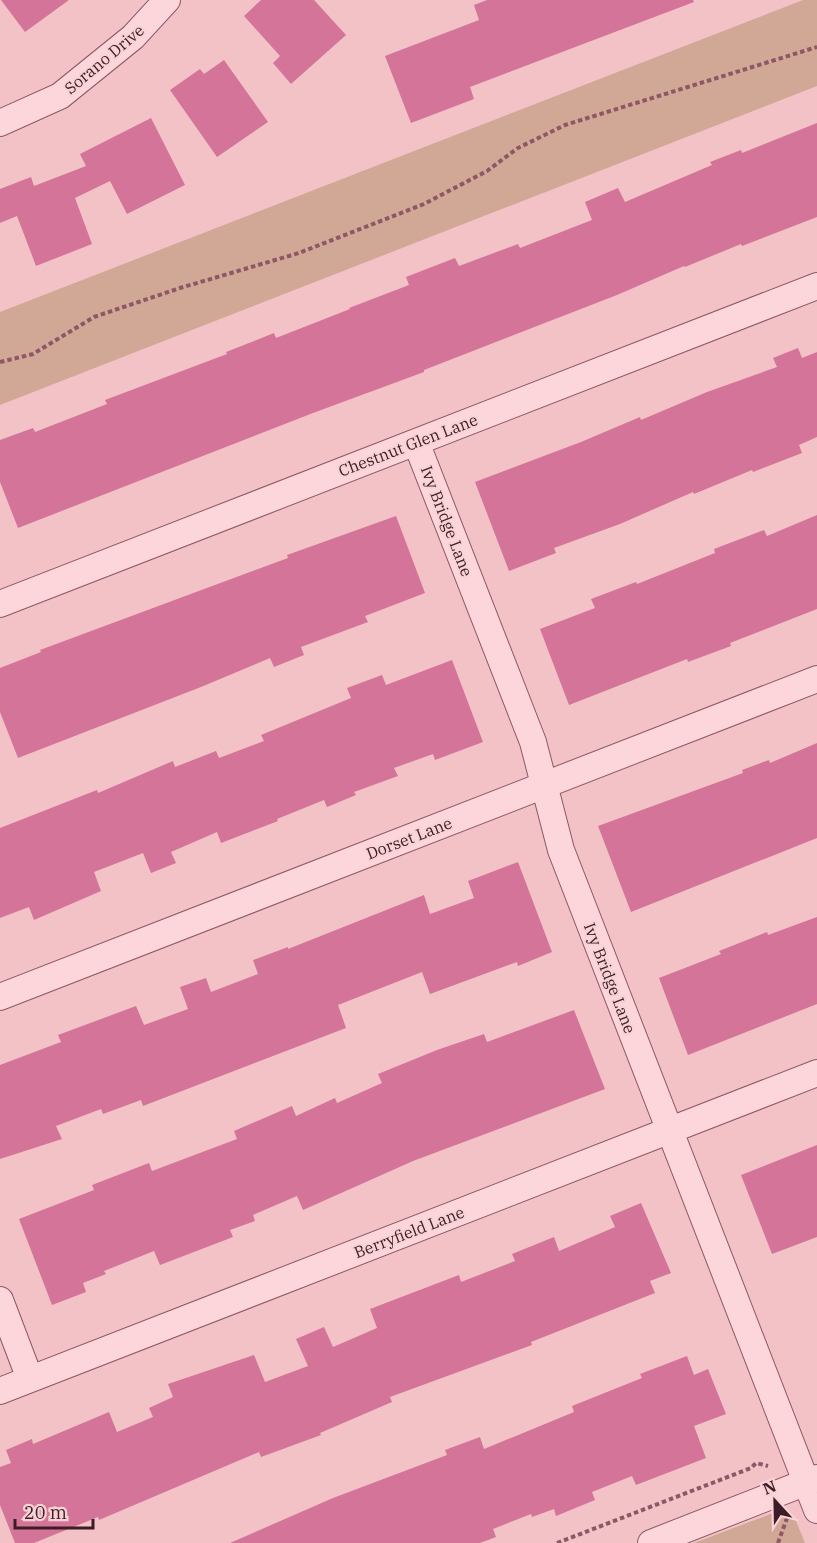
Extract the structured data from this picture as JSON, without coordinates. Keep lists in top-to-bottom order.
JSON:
{
  "streets": {
    "street": [
      "Sorano Drive",
      "Chestnut Glen Lane",
      "Ivy Bridge Lane",
      "Dorset Lane",
      "Berryfield Lane"
    ]
  },
  "crossings": [
    ["Chestnut Glen Lane", "Ivy Bridge Lane"],
    ["Ivy Bridge Lane", "Dorset Lane"],
    ["Ivy Bridge Lane", "Berryfield Lane"]
  ],
  "scale_bar": "20 m",
  "north": "top"
}
